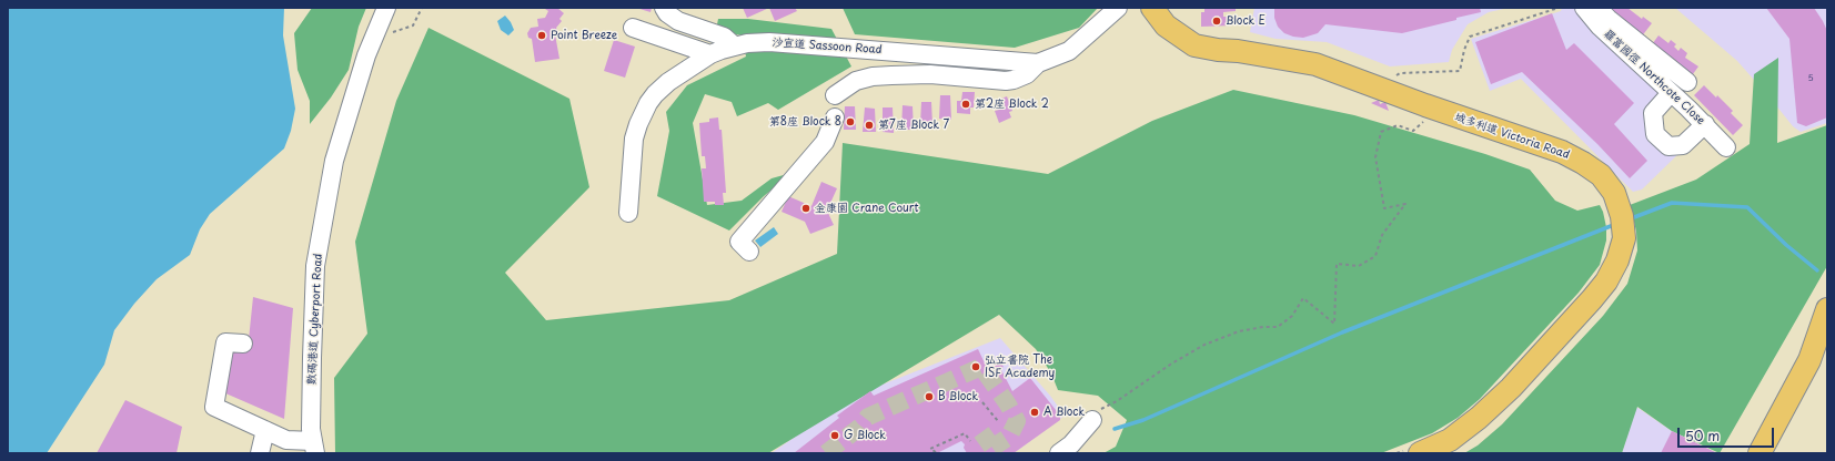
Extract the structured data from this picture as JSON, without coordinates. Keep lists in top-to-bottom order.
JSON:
{
  "streets": {
    "main road": ["域多利道 Victoria Road"],
    "street": ["沙宣道 Sassoon Road", "羅富國徑 Northcote Close", "數碼港道 Cyberport Road"]
  },
  "places": [
    "Block E",
    "Point Breeze",
    "第2座 Block 2",
    "第8座 Block 8",
    "第7座 Block 7",
    "金康園 Crane Court",
    "弘立書院 The ISF Academy",
    "B Block",
    "A Block",
    "G Block"
  ],
  "house_numbers": ["5"],
  "scale_bar": "50 m"
}
